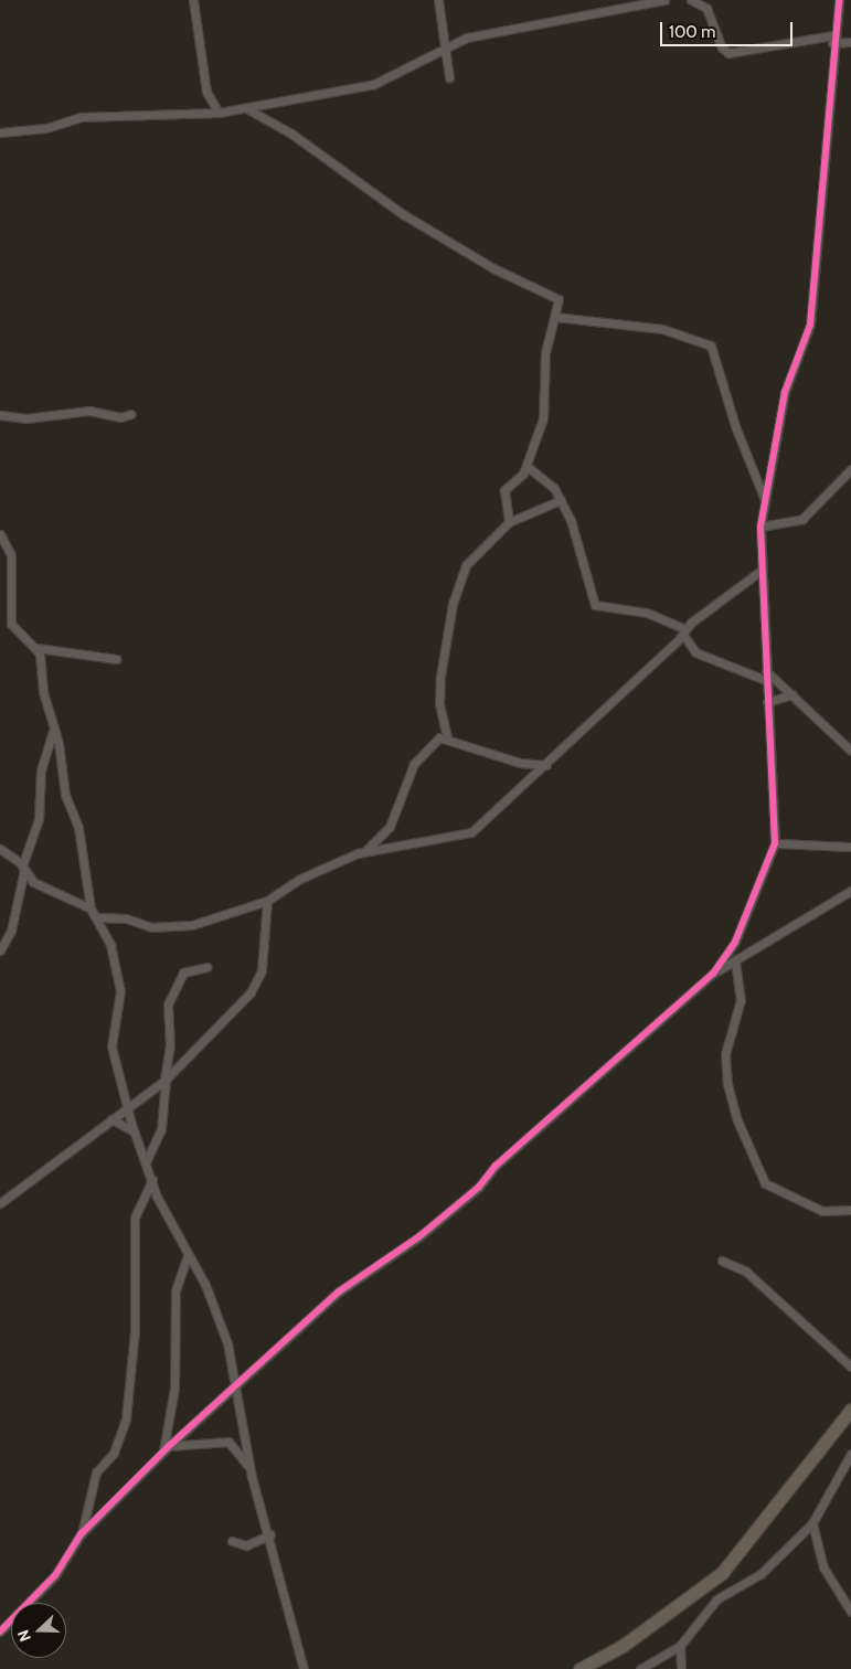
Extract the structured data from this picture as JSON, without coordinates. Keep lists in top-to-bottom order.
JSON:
{
  "scale_bar": "100 m",
  "north": "left"
}
